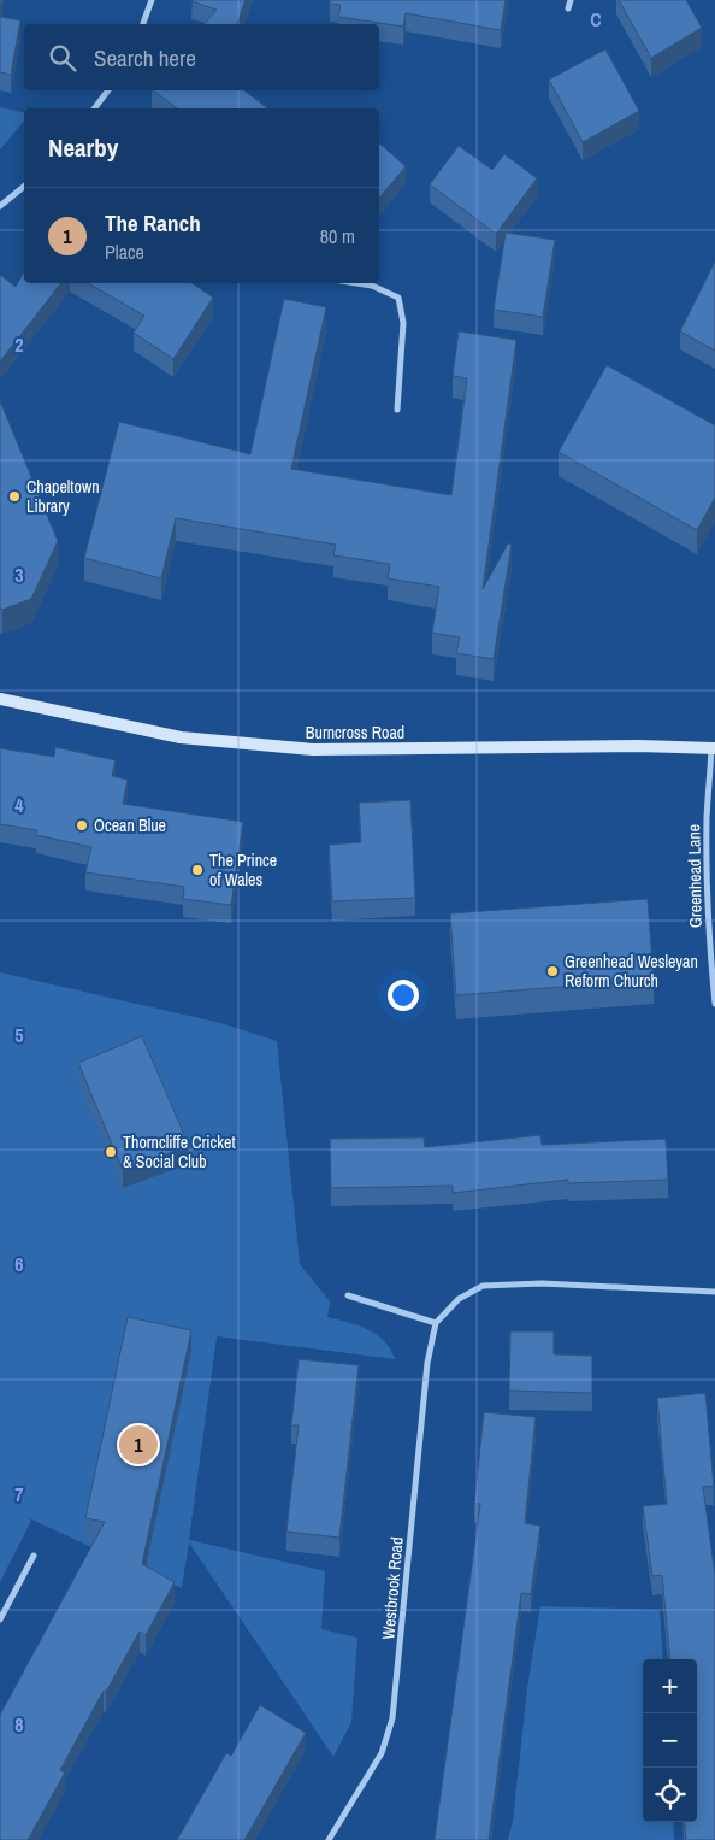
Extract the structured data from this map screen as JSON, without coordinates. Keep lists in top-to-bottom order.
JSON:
{
  "streets": {
    "main road": ["Burncross Road"],
    "street": ["Greenhead Lane", "Westbrook Road"]
  },
  "crossings": [
    ["Burncross Road", "Greenhead Lane"]
  ],
  "places": [
    "Chapeltown Library",
    "Ocean Blue",
    "The Prince of Wales",
    "Greenhead Wesleyan Reform Church",
    "Thorncliffe Cricket & Social Club"
  ],
  "page": {
    "search": "Search here",
    "heading": "Nearby",
    "list": [
      {
        "mark": "1",
        "name": "The Ranch",
        "note": "Place",
        "value": "80 m"
      }
    ],
    "pins": "1",
    "map_buttons": ["+", "−"]
  },
  "grid": {
    "columns": ["C"],
    "rows": [
      "2",
      "3",
      "4",
      "5",
      "6",
      "7",
      "8"
    ]
  }
}
